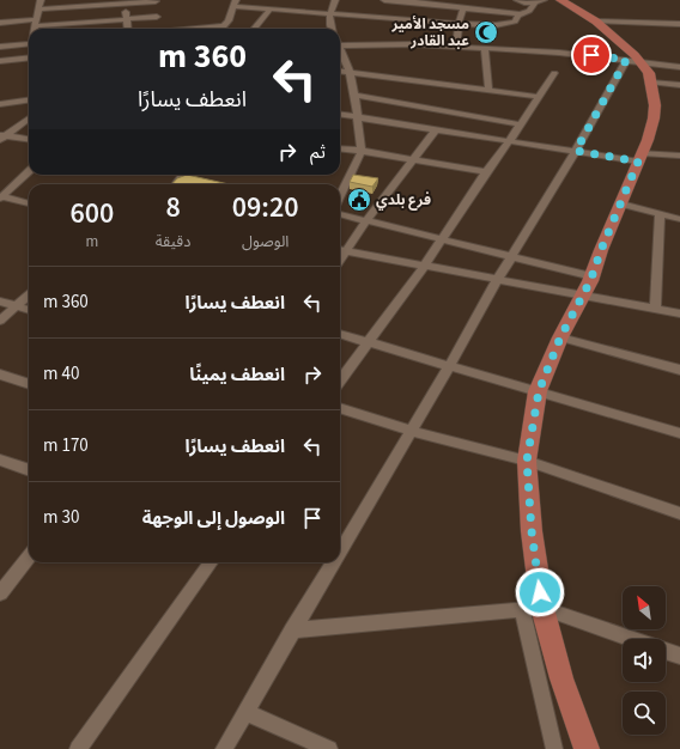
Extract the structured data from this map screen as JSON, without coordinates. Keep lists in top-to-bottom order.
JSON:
{
  "places": {
    "mosque": ["مسجد الأمير عبد القادر"],
    "public building": ["فرع بلدي"]
  },
  "north": "top left",
  "page": {
    "turn": ["360 m", "انعطف يسارًا"],
    "then": "ثم",
    "eta": [
      "09:20",
      "الوصول",
      "8",
      "دقيقة",
      "600",
      "m"
    ],
    "list": [
      {
        "name": "انعطف يسارًا",
        "value": "360 m"
      },
      {
        "name": "انعطف يمينًا",
        "value": "40 m"
      },
      {
        "name": "انعطف يسارًا",
        "value": "170 m"
      },
      {
        "name": "الوصول إلى الوجهة",
        "value": "30 m"
      }
    ]
  }
}
